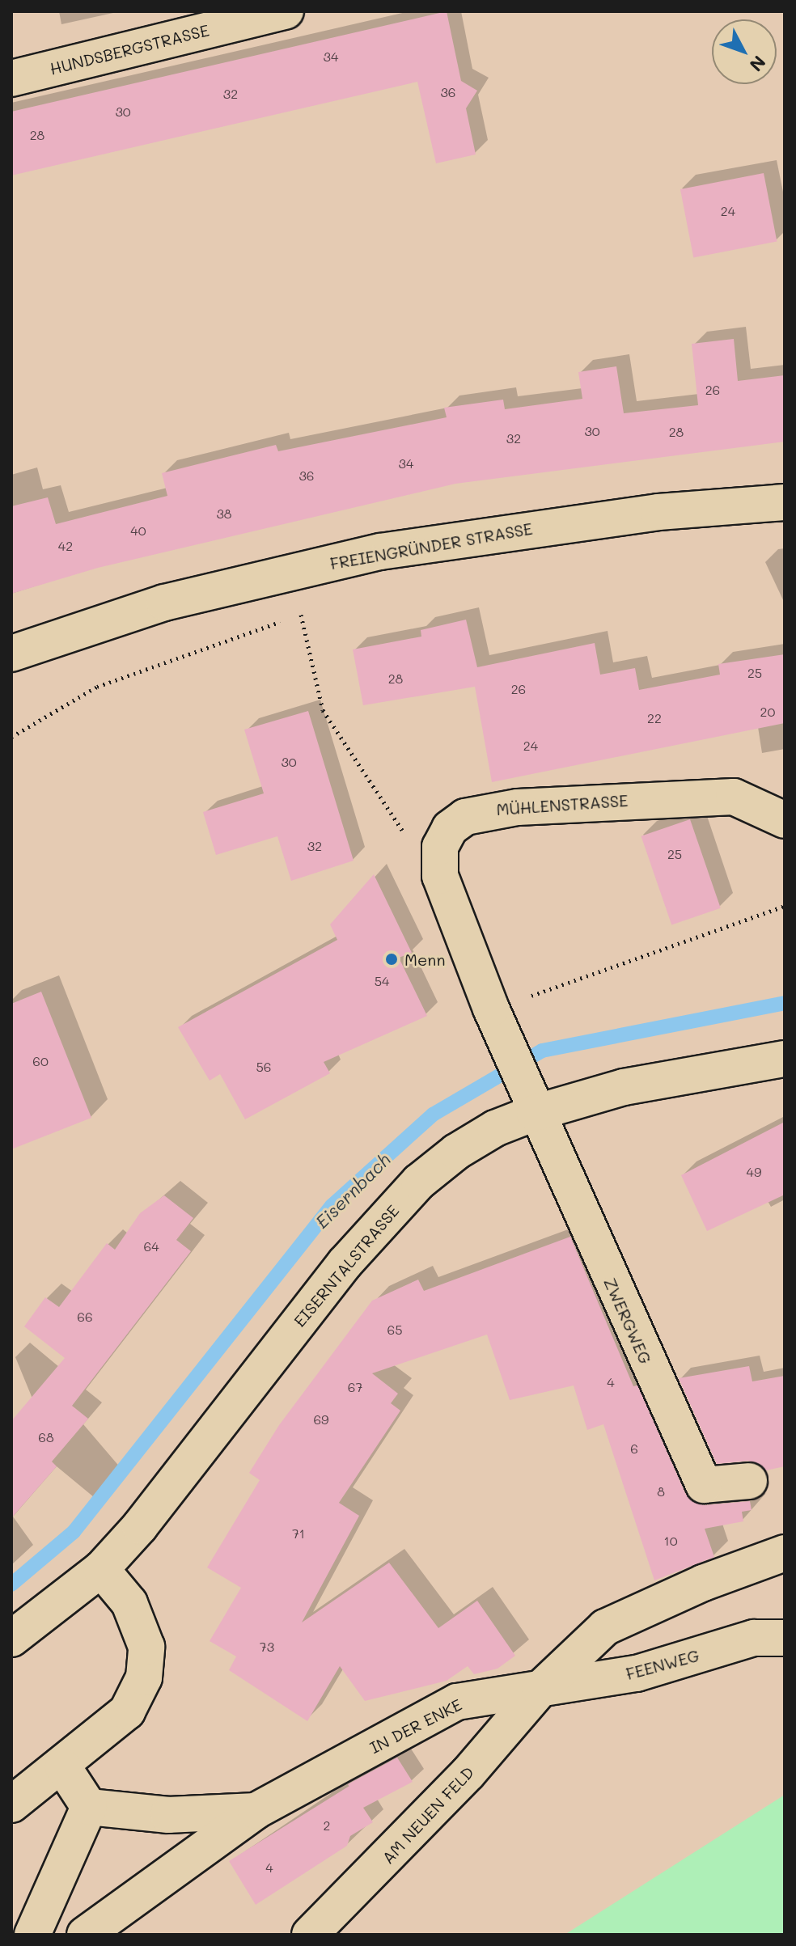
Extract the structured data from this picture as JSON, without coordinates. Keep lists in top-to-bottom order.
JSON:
{
  "streets": {
    "street": [
      "HUNDSBERGSTRASSE",
      "FREIENGRÜNDER STRASSE",
      "MÜHLENSTRASSE",
      "EISERNTALSTRASSE",
      "ZWERGWEG",
      "FEENWEG",
      "IN DER ENKE",
      "AM NEUEN FELD"
    ]
  },
  "crossings": [
    ["EISERNTALSTRASSE", "ZWERGWEG"],
    ["FEENWEG", "IN DER ENKE"],
    ["FEENWEG", "AM NEUEN FELD"],
    ["IN DER ENKE", "AM NEUEN FELD"]
  ],
  "water": ["Eisernbach"],
  "places": ["Menn"],
  "house_numbers": [
    "34",
    "36",
    "32",
    "30",
    "28",
    "24",
    "26",
    "30",
    "28",
    "32",
    "34",
    "36",
    "38",
    "40",
    "42",
    "25",
    "28",
    "26",
    "20",
    "22",
    "24",
    "30",
    "32",
    "25",
    "54",
    "60",
    "56",
    "49",
    "64",
    "66",
    "65",
    "4",
    "67",
    "69",
    "68",
    "6",
    "8",
    "71",
    "10",
    "73",
    "2",
    "4"
  ],
  "north": "bottom right"
}
